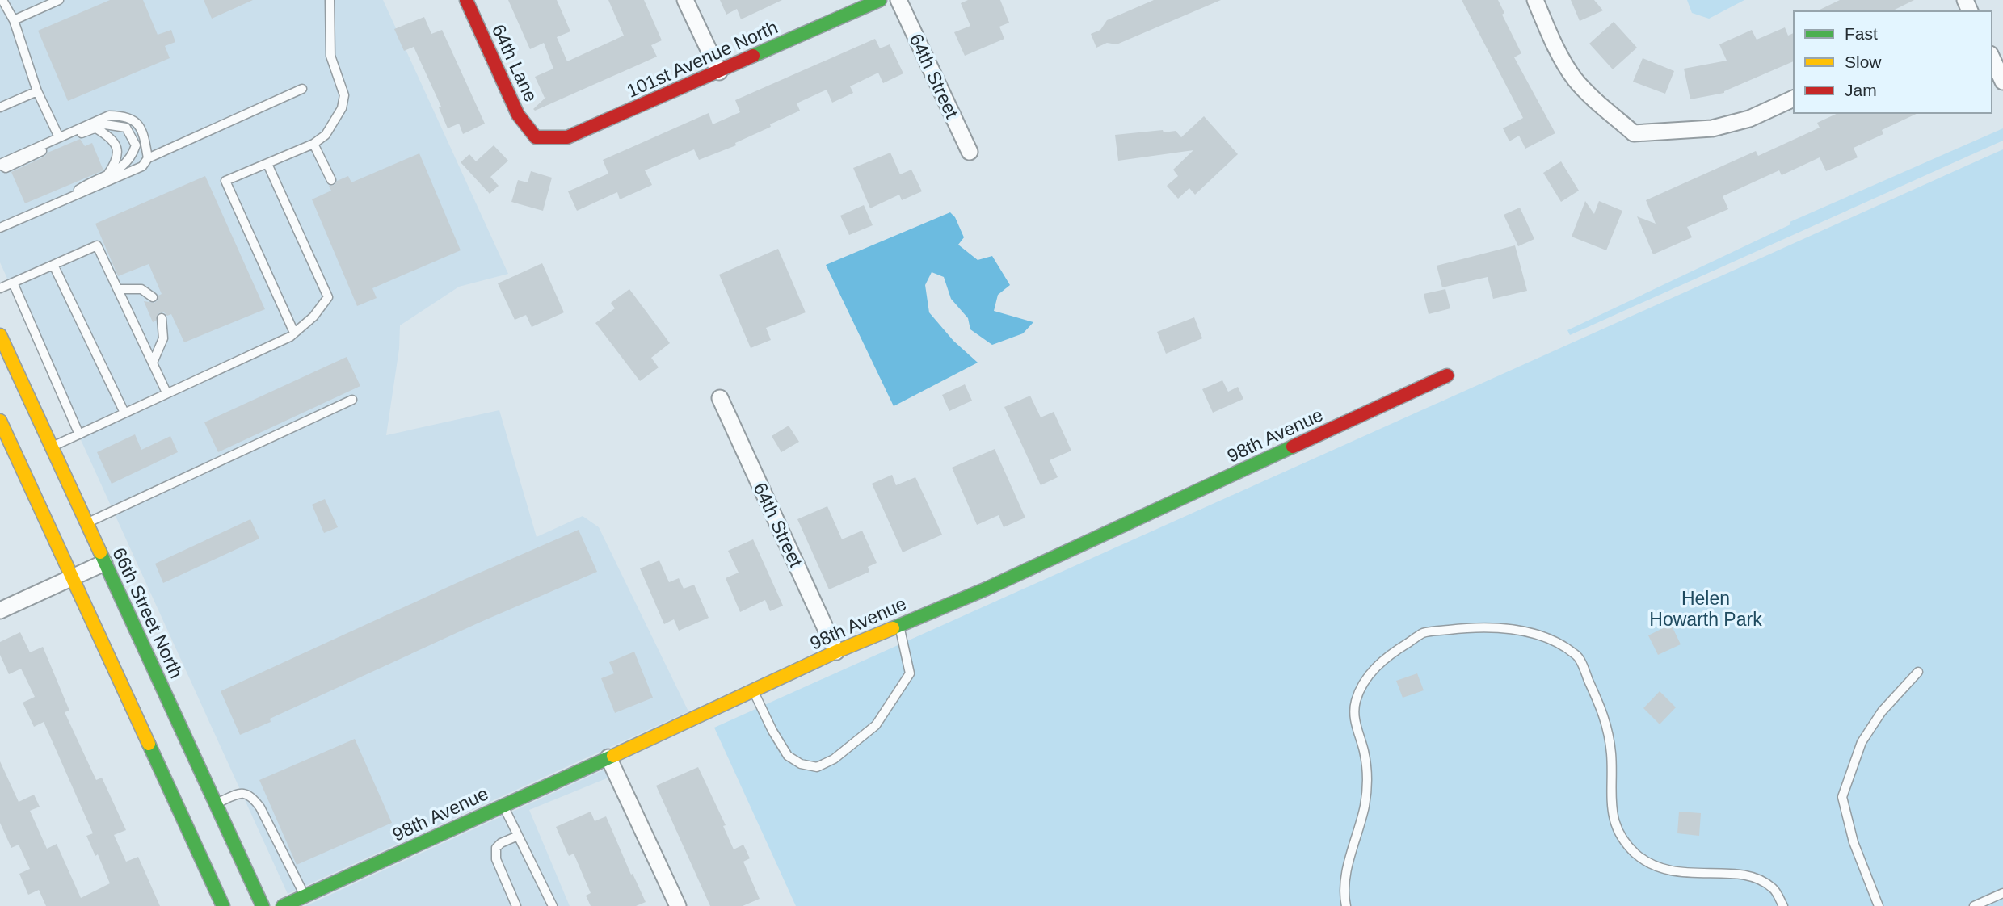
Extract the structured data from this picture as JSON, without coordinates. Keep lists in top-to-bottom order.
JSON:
{
  "streets": {
    "street": [
      "101st Avenue North",
      "64th Lane",
      "64th Street",
      "98th Avenue",
      "66th Street North"
    ]
  },
  "crossings": [
    ["101st Avenue North", "64th Lane"],
    ["64th Street", "98th Avenue"]
  ],
  "parks": ["Helen Howarth Park"],
  "legend": ["Fast", "Slow", "Jam"]
}
